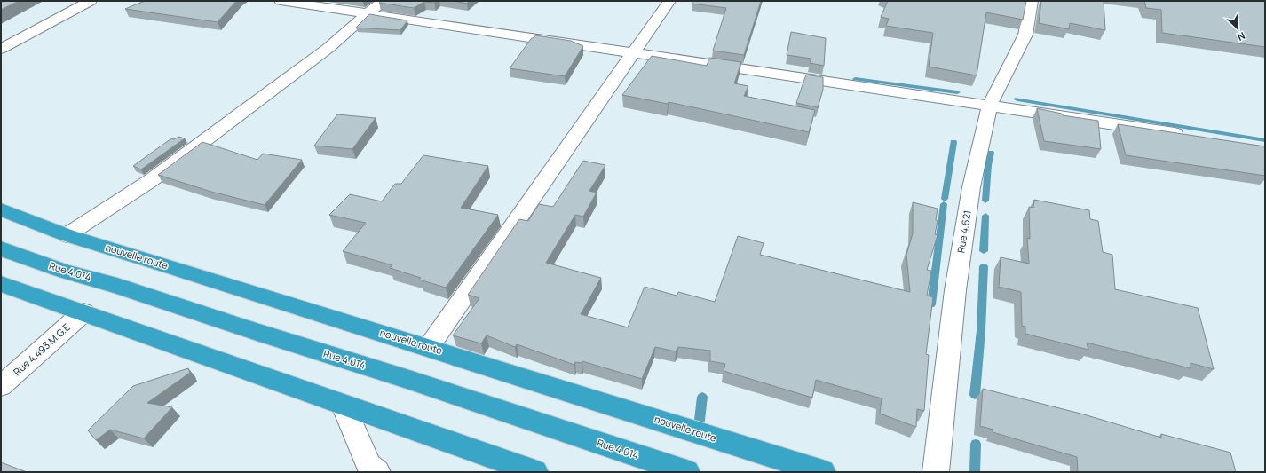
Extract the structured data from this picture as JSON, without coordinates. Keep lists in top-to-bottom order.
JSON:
{
  "streets": {
    "highway": ["nouvelle route", "Rue 4.014"],
    "street": ["Rue 4.621", "Rue 4.493 M.G.E"]
  },
  "north": "bottom right"
}
